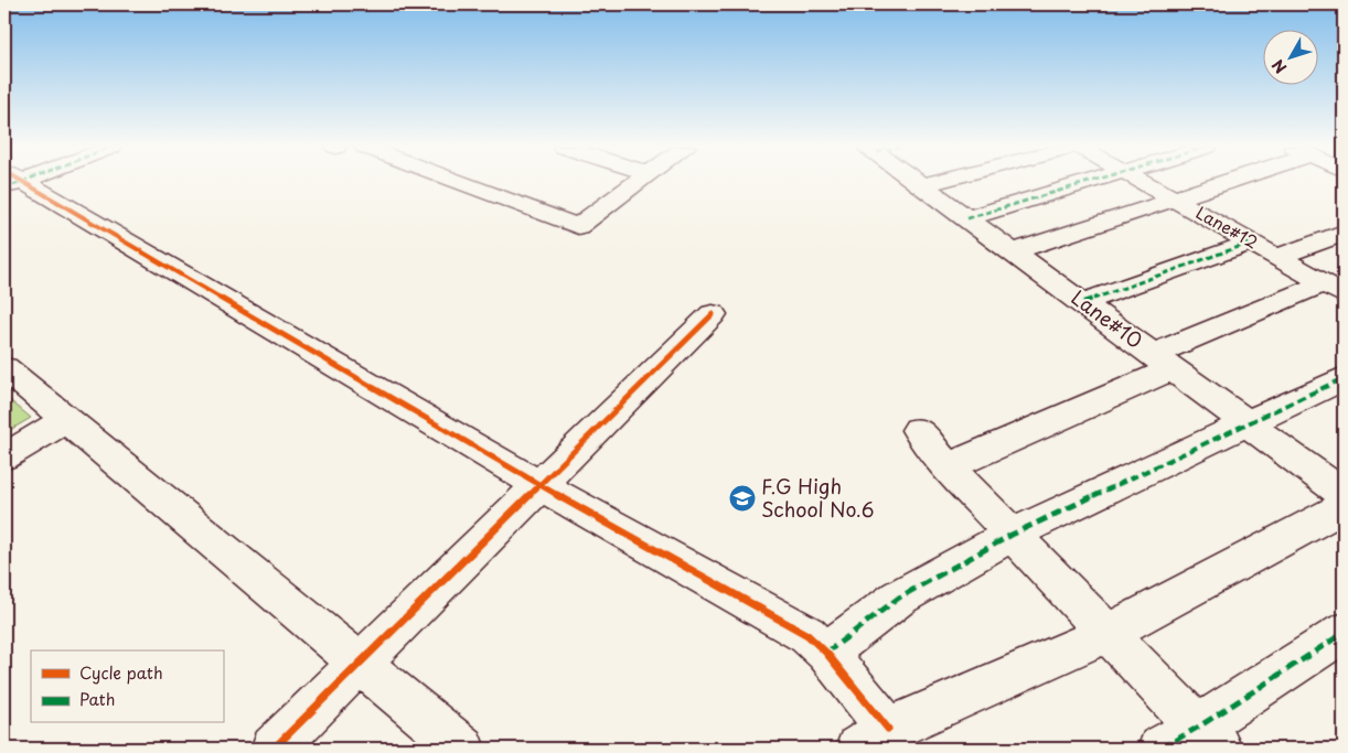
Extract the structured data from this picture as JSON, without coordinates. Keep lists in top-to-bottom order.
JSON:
{
  "streets": {
    "street": ["Lane#12", "Lane#10"]
  },
  "places": {
    "school or university": ["F.G High School No.6"]
  },
  "legend": ["Cycle path", "Path"],
  "north": "bottom left"
}
